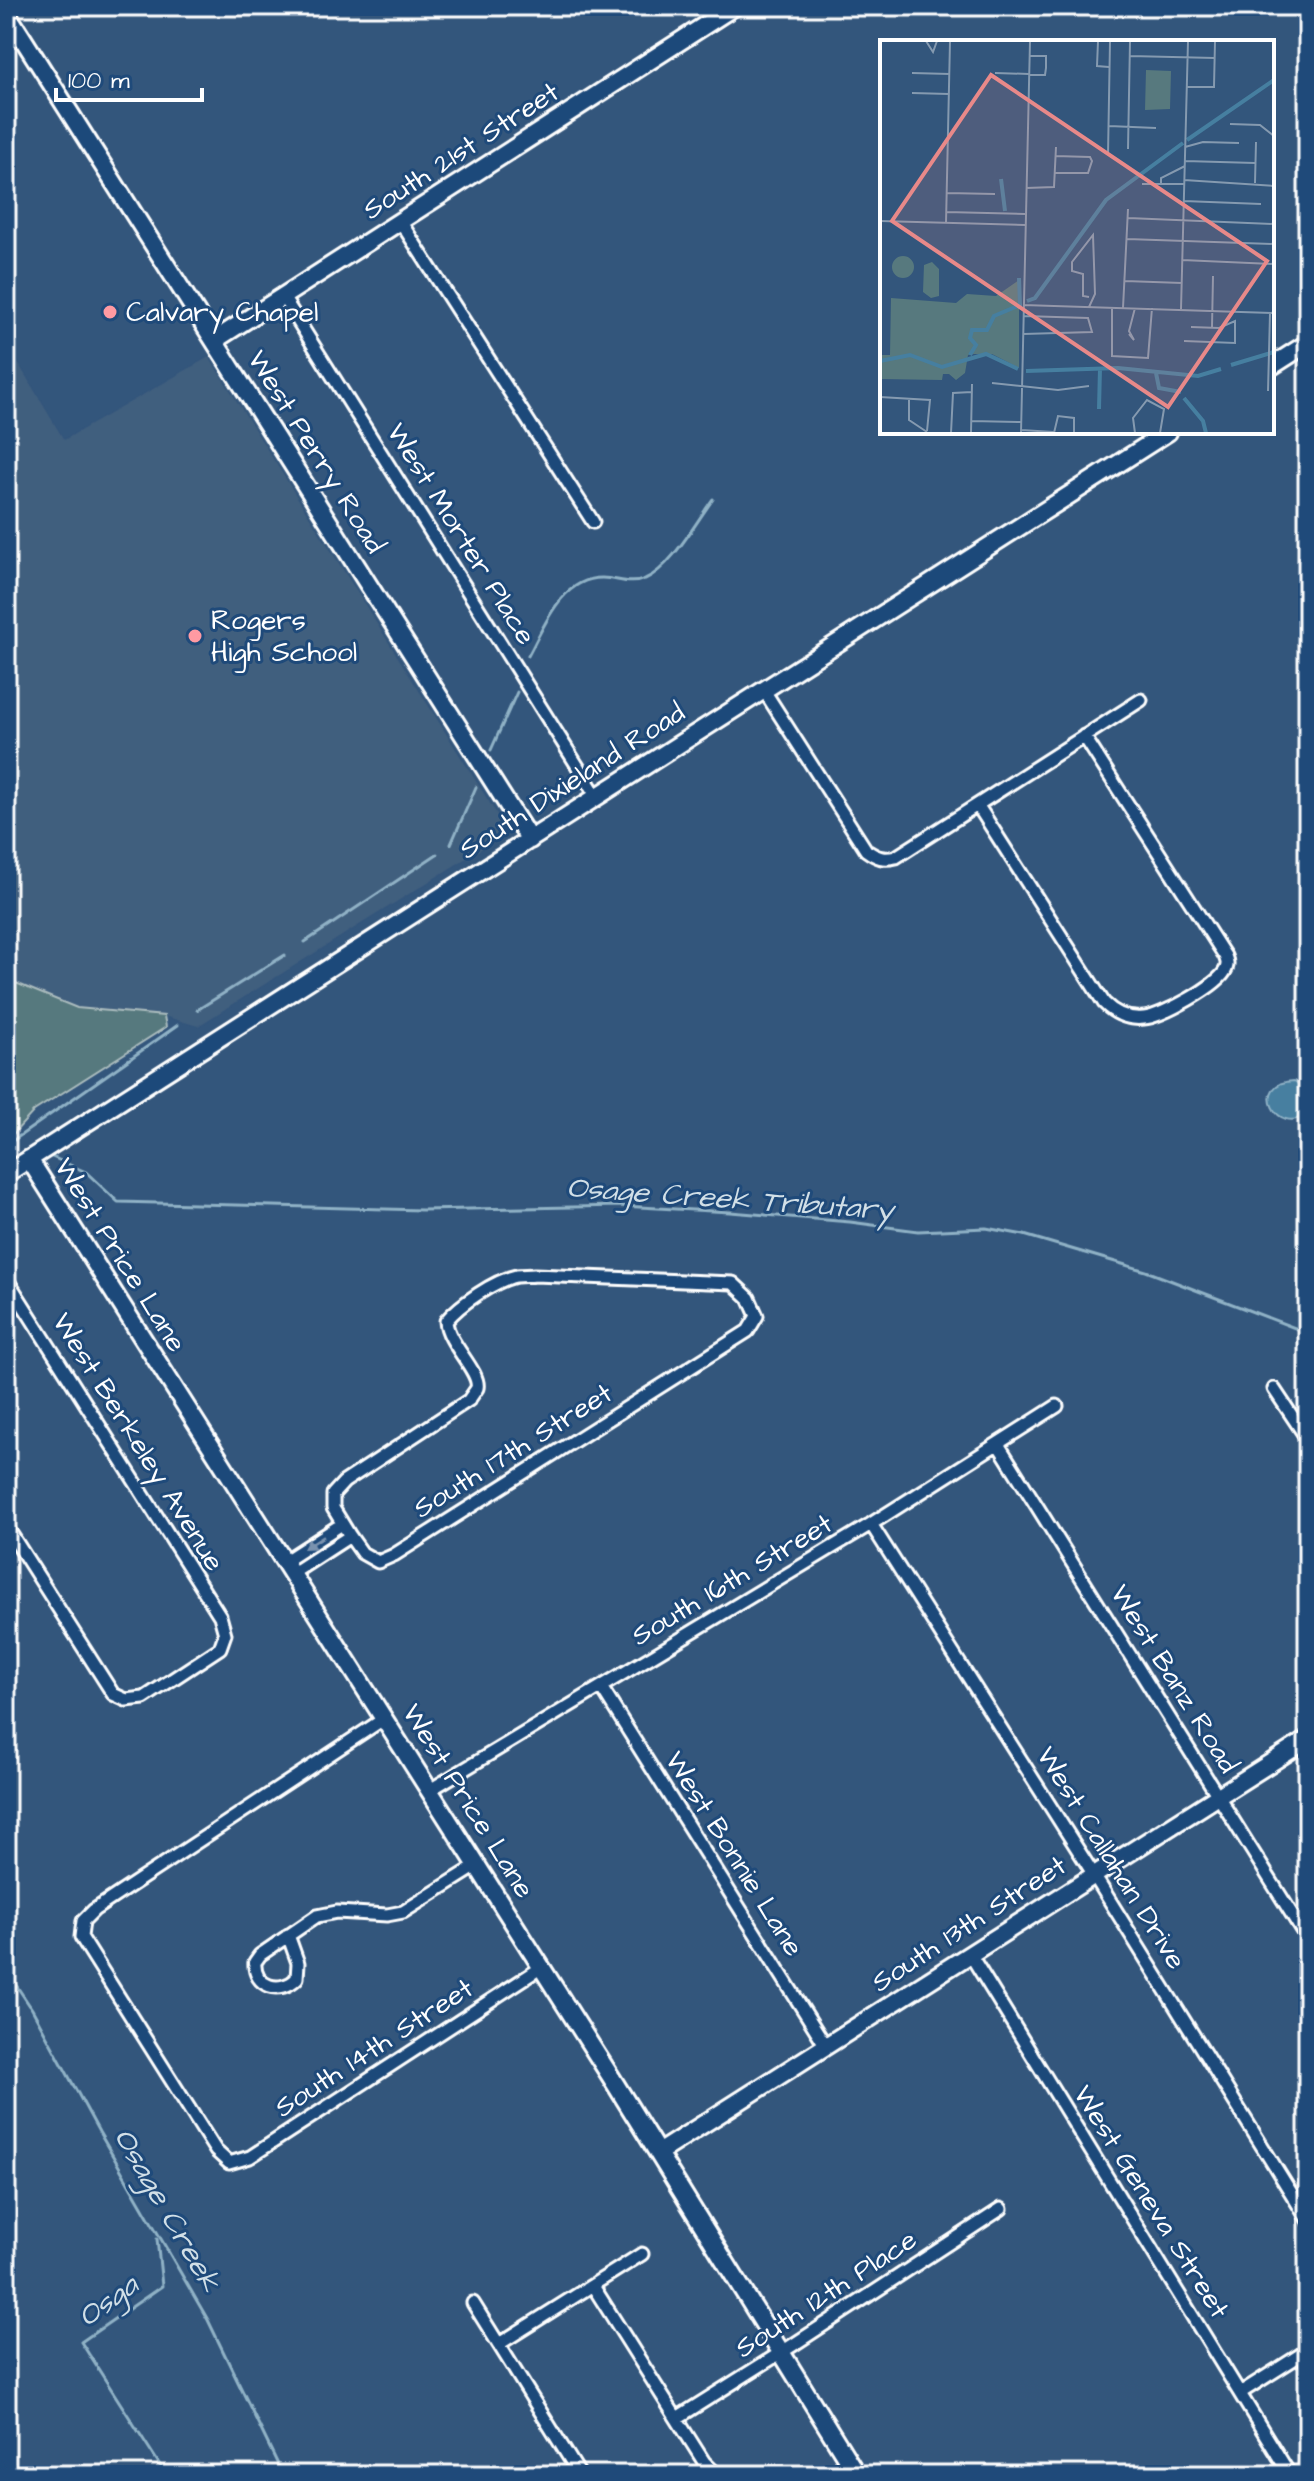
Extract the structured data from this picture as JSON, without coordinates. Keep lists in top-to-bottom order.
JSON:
{
  "streets": {
    "street": [
      "South 21st Street",
      "West Perry Road",
      "West Morter Place",
      "South Dixieland Road",
      "West Price Lane",
      "West Berkeley Avenue",
      "South 17th Street",
      "South 16th Street",
      "West Banz Road",
      "West Bonnie Lane",
      "West Callahan Drive",
      "South 13th Street",
      "South 14th Street",
      "West Geneva Street",
      "South 12th Place"
    ]
  },
  "crossings": [
    ["South 21st Street", "West Perry Road"],
    ["South 21st Street", "West Morter Place"],
    ["West Perry Road", "South Dixieland Road"],
    ["West Morter Place", "South Dixieland Road"],
    ["South Dixieland Road", "West Price Lane"],
    ["West Price Lane", "South 16th Street"],
    ["West Price Lane", "South 13th Street"],
    ["West Price Lane", "South 14th Street"],
    ["West Price Lane", "South 12th Place"],
    ["South 16th Street", "West Banz Road"],
    ["South 16th Street", "West Bonnie Lane"],
    ["South 16th Street", "West Callahan Drive"],
    ["West Banz Road", "South 13th Street"],
    ["West Bonnie Lane", "South 13th Street"],
    ["West Callahan Drive", "South 13th Street"],
    ["South 13th Street", "West Geneva Street"]
  ],
  "water": ["Osage Creek Tributary", "Osage Creek", "Osga"],
  "places": ["Calvary Chapel", "Rogers High School"],
  "scale_bar": "100 m"
}
